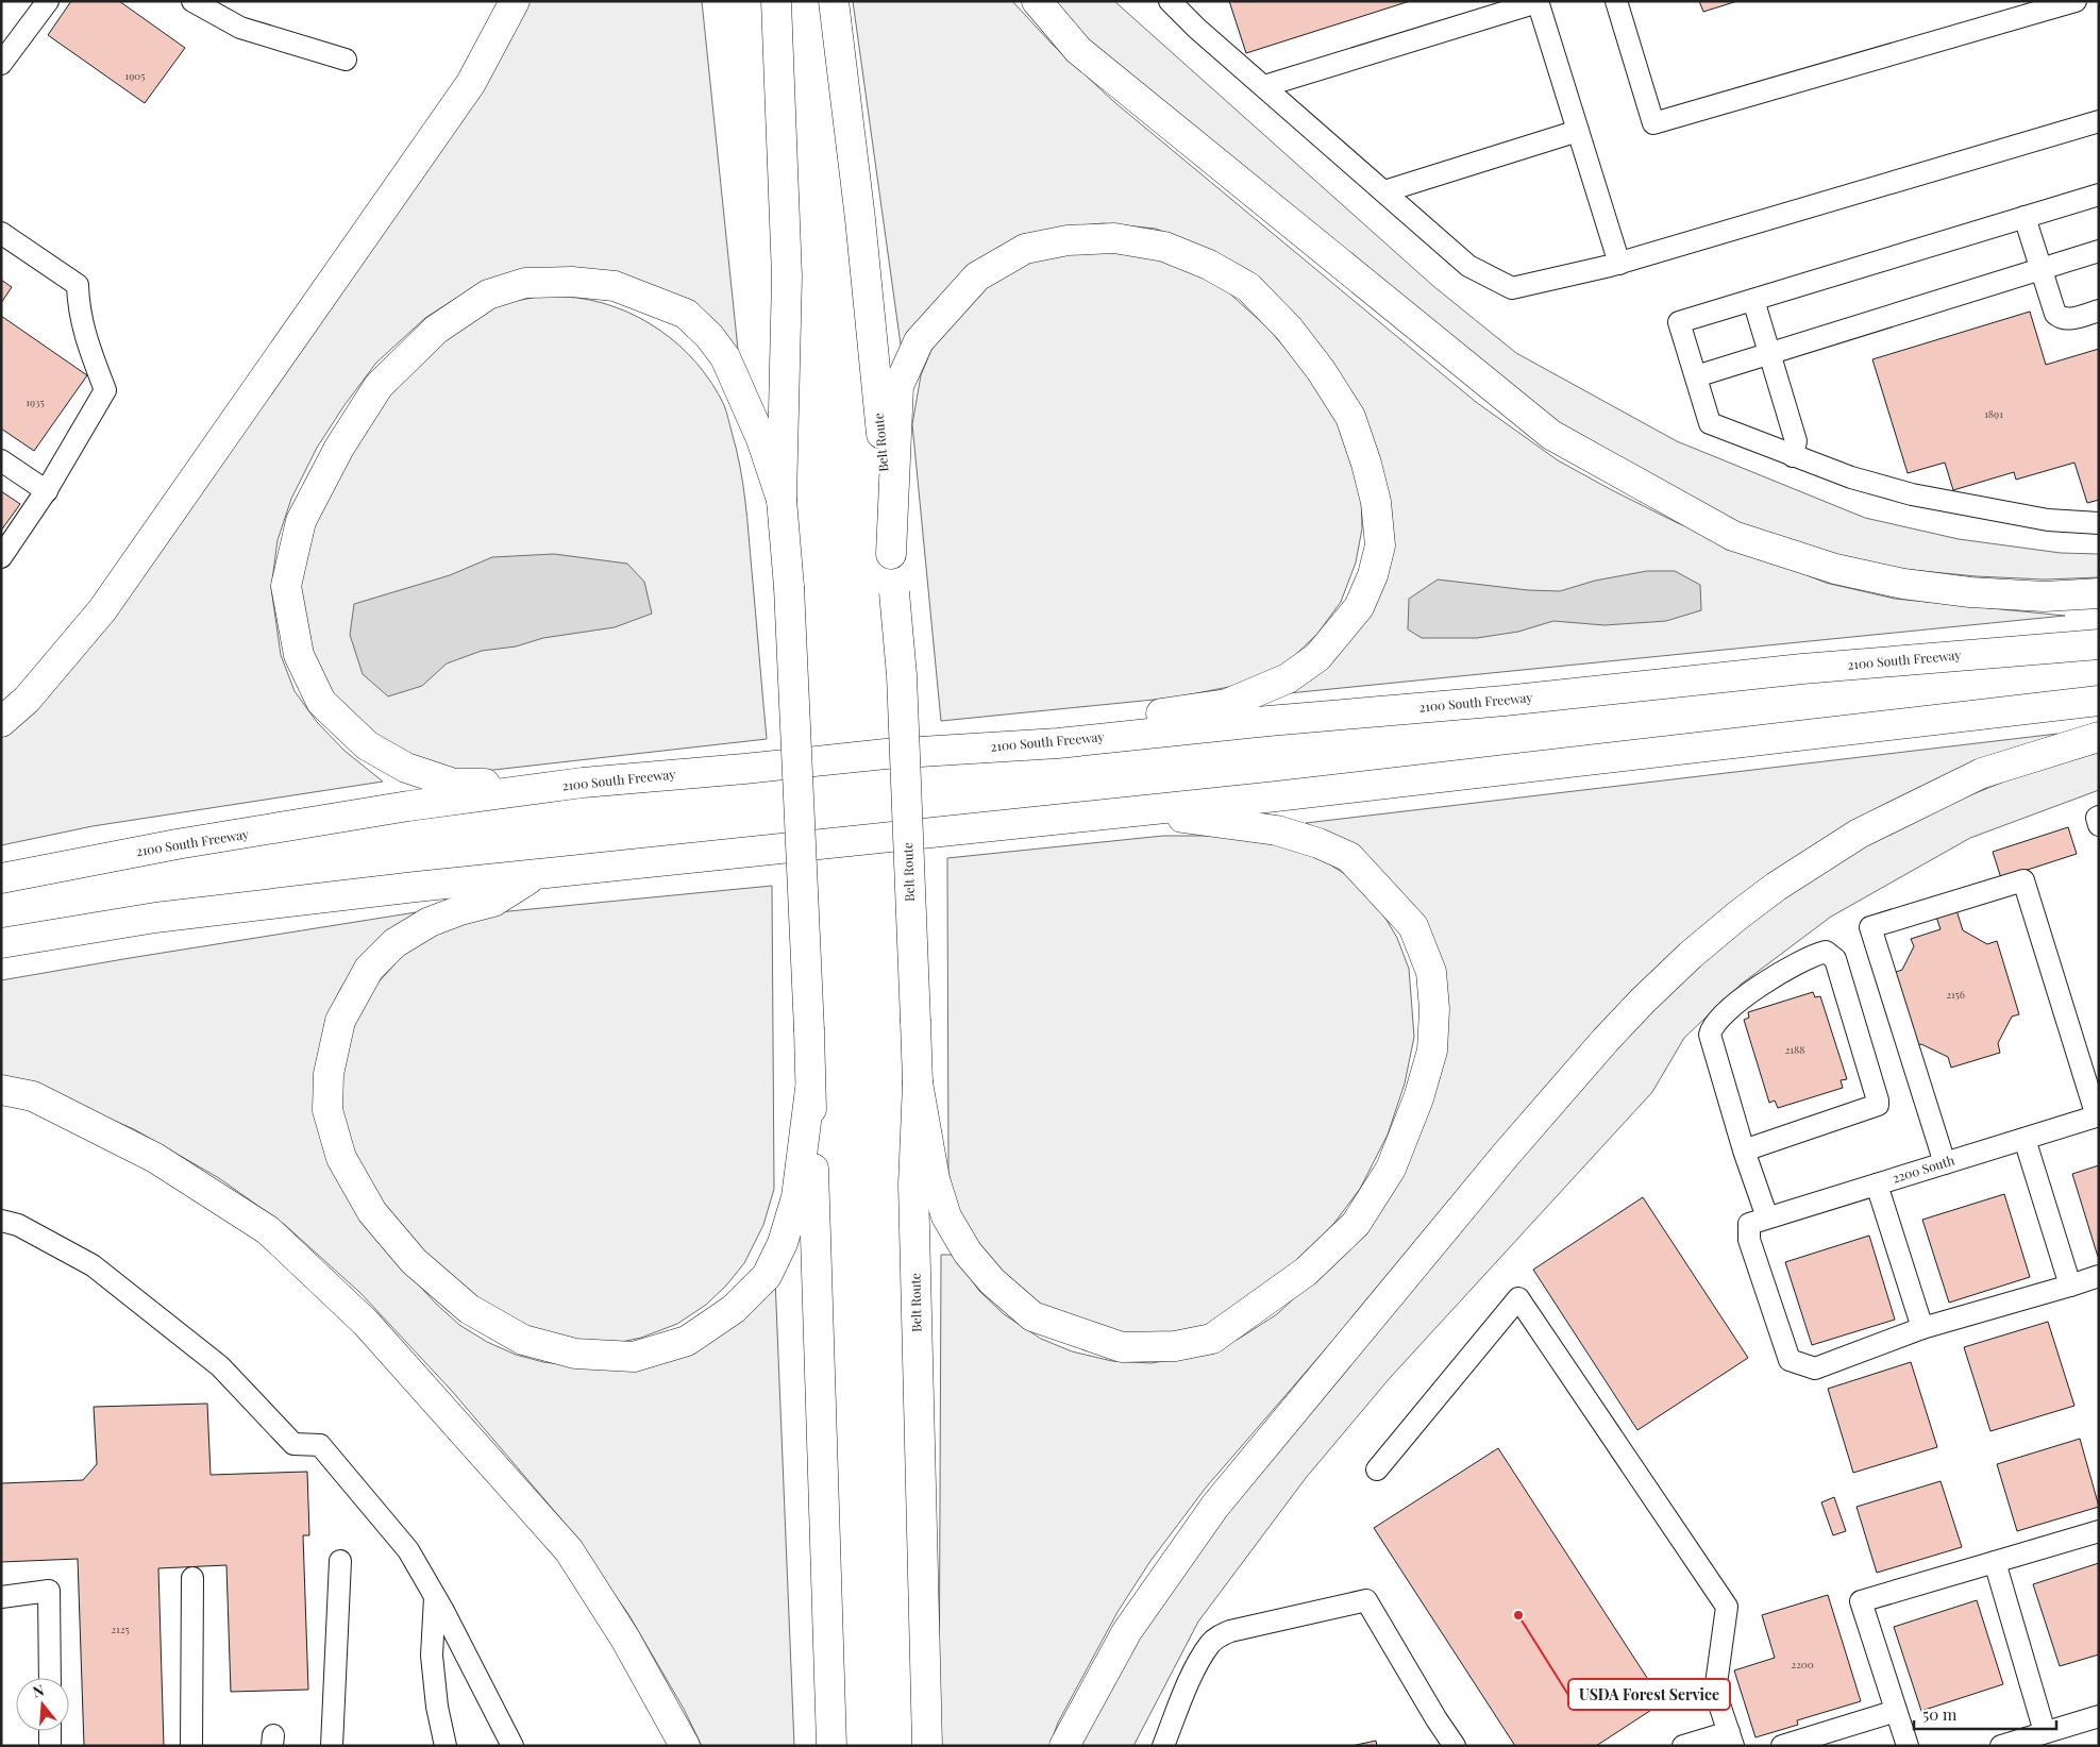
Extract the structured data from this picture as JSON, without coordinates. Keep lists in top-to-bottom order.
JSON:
{
  "streets": {
    "highway": ["Belt Route", "2100 South Freeway"],
    "street": ["2200 South"]
  },
  "places": ["USDA Forest Service"],
  "house_numbers": [
    "1905",
    "1935",
    "1891",
    "2156",
    "2188",
    "2125",
    "2200"
  ],
  "scale_bar": "50 m",
  "north": "top"
}
